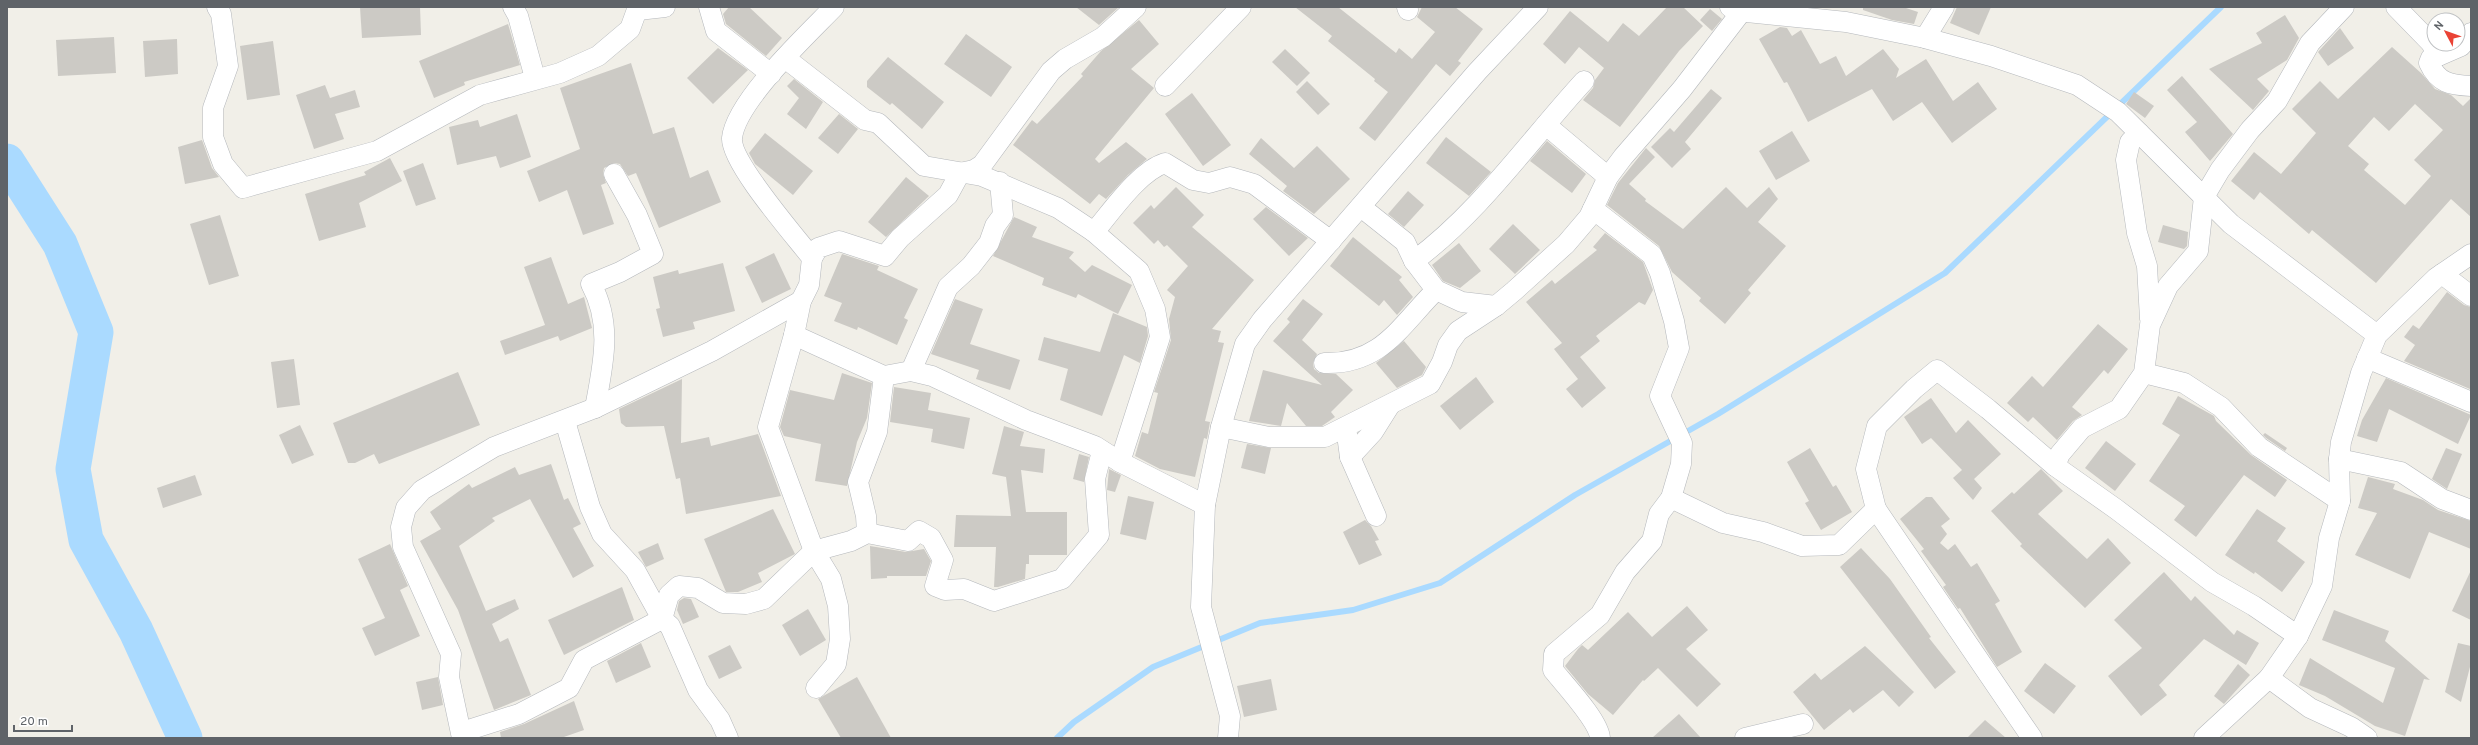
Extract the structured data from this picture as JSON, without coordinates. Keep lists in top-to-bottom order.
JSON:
{
  "scale_bar": "20 m",
  "north": "top left"
}
